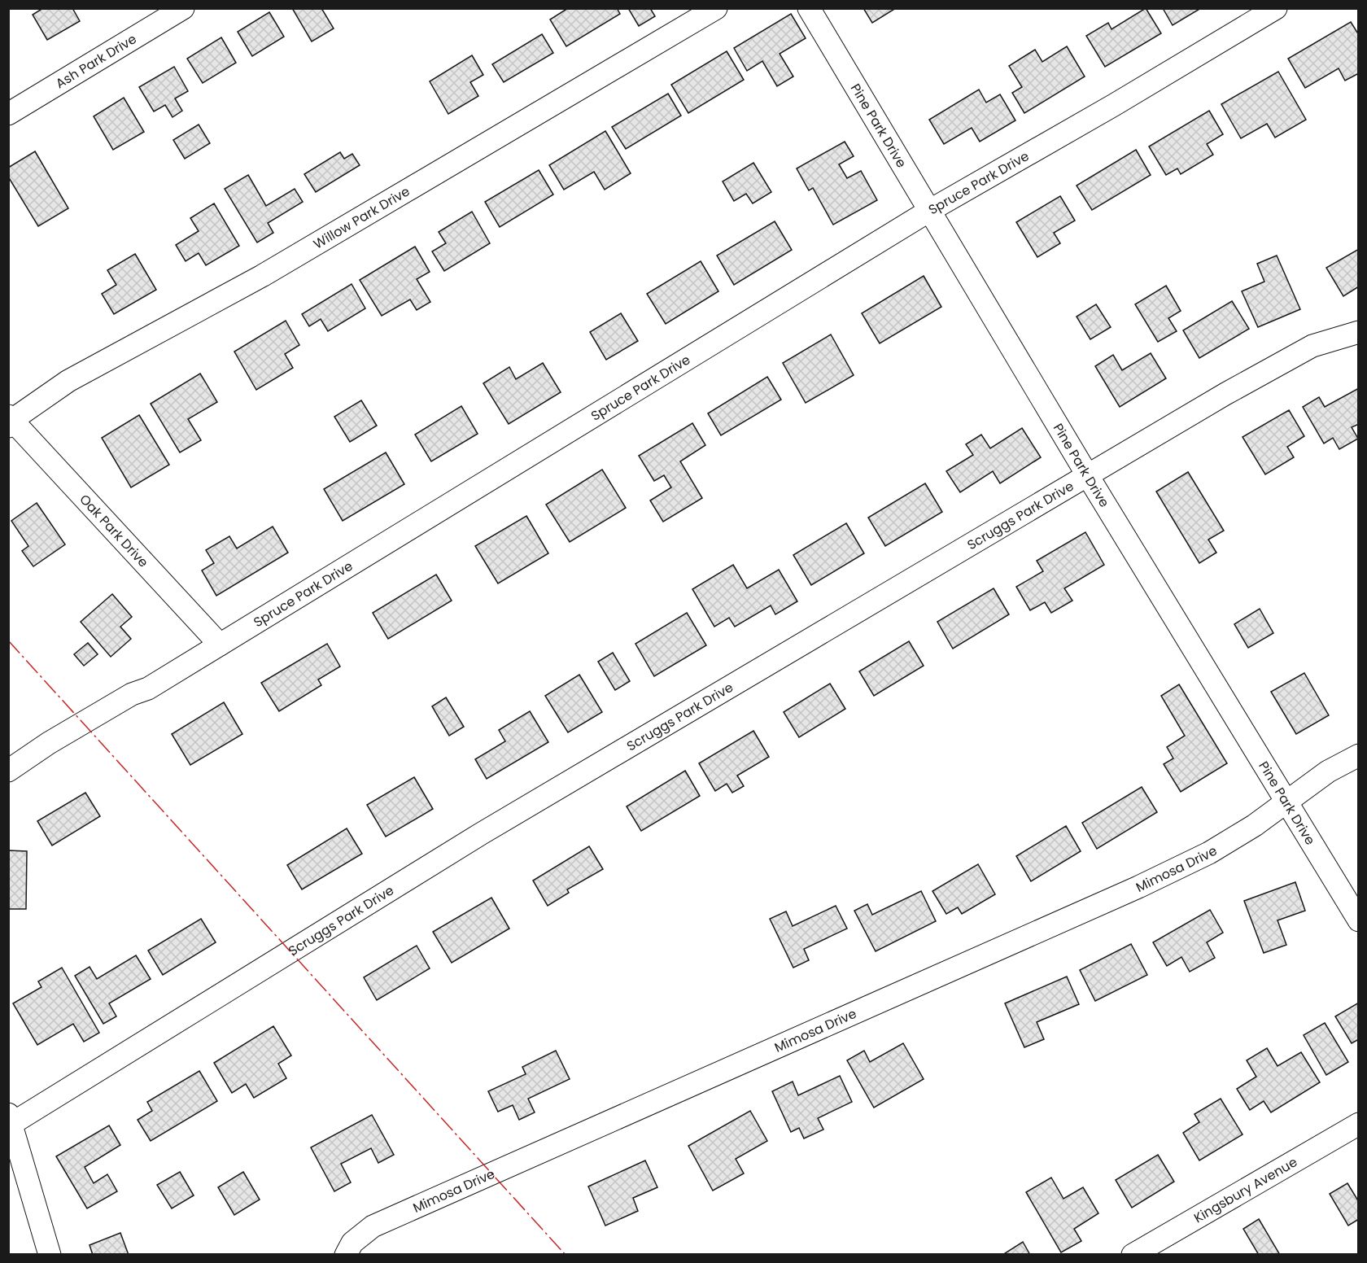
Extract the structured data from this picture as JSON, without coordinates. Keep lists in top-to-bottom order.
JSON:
{
  "streets": {
    "street": [
      "Ash Park Drive",
      "Pine Park Drive",
      "Spruce Park Drive",
      "Willow Park Drive",
      "Scruggs Park Drive",
      "Oak Park Drive",
      "Mimosa Drive",
      "Kingsbury Avenue"
    ]
  },
  "crossings": [
    ["Pine Park Drive", "Spruce Park Drive"],
    ["Pine Park Drive", "Scruggs Park Drive"],
    ["Pine Park Drive", "Mimosa Drive"],
    ["Spruce Park Drive", "Oak Park Drive"],
    ["Willow Park Drive", "Oak Park Drive"]
  ]
}
